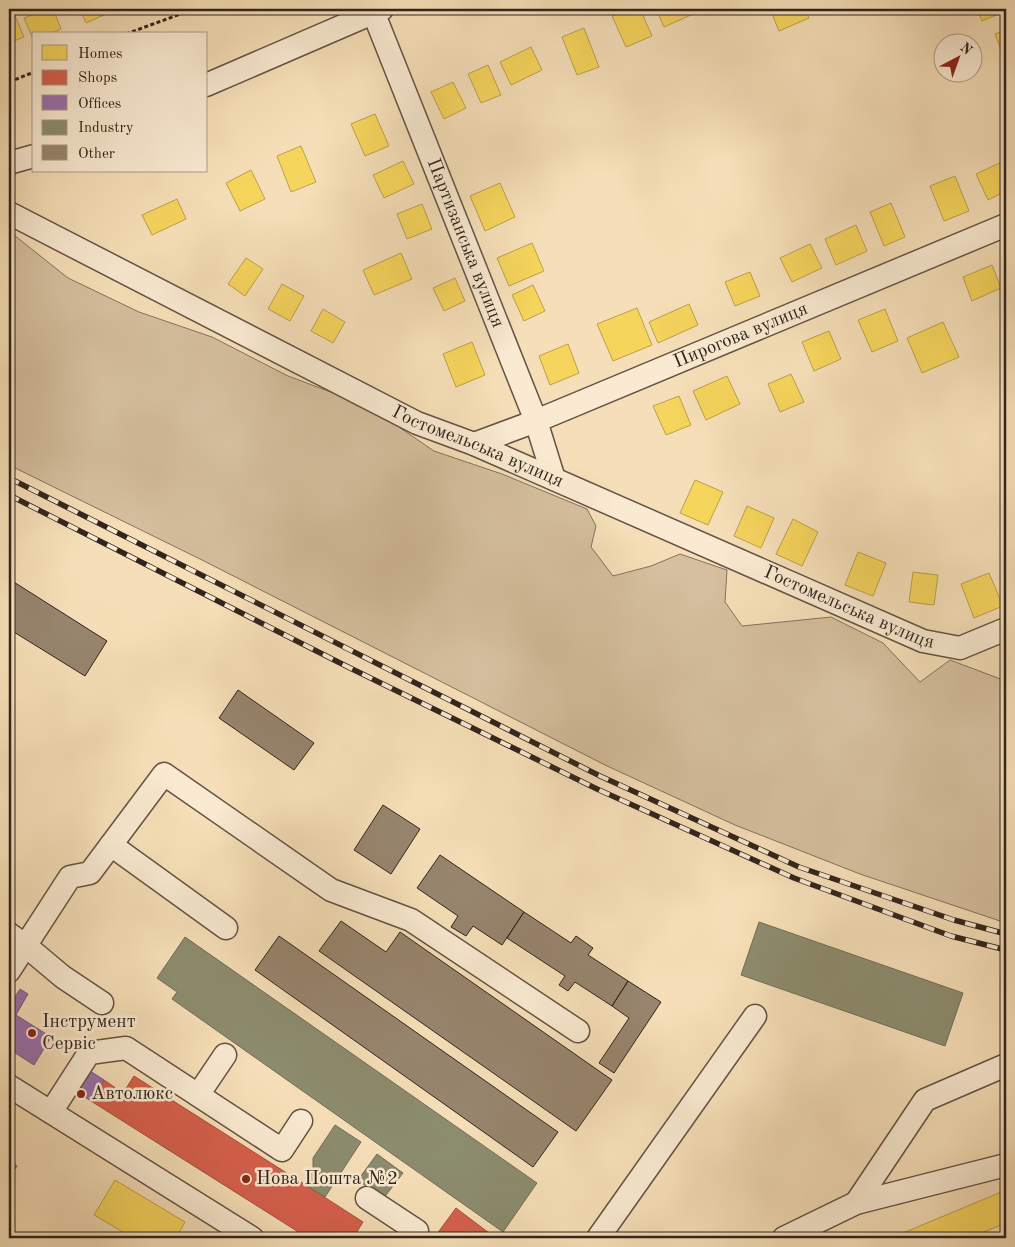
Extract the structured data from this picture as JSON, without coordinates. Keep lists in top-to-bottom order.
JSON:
{
  "streets": {
    "street": ["Партизанська вулиця", "Пирогова вулиця", "Гостомельська вулиця"]
  },
  "crossings": [
    ["Партизанська вулиця", "Пирогова вулиця"],
    ["Партизанська вулиця", "Гостомельська вулиця"],
    ["Пирогова вулиця", "Гостомельська вулиця"]
  ],
  "places": ["Інструмент Сервіс", "Автолюкс", "Нова Пошта №2"],
  "legend": [
    "Homes",
    "Shops",
    "Offices",
    "Industry",
    "Other"
  ],
  "north": "top right"
}
